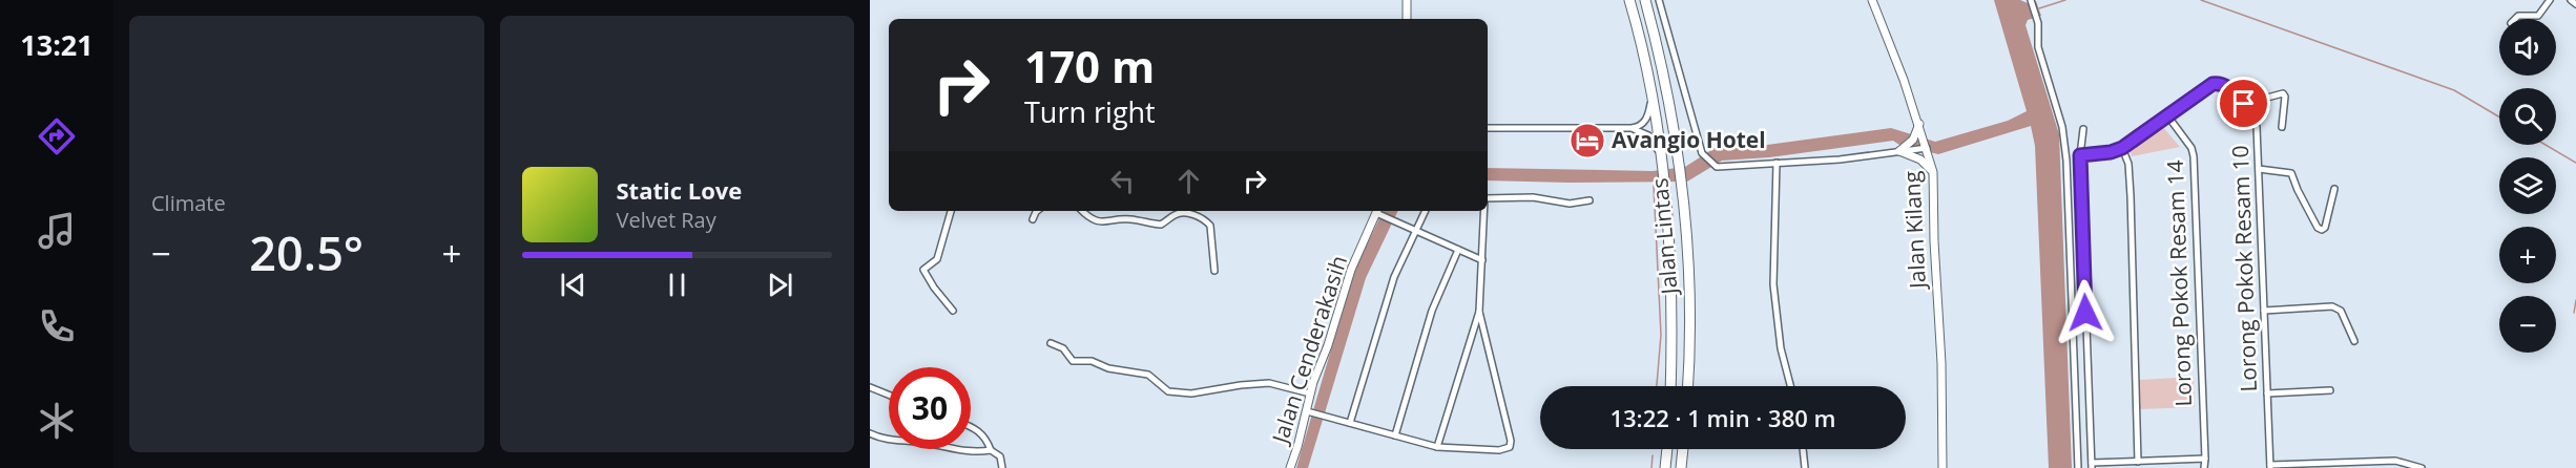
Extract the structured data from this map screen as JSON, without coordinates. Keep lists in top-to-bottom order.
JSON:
{
  "streets": {
    "highway": ["Jalan Lintas"],
    "street": [
      "Jalan Kilang",
      "Lorong Pokok Resam 10",
      "Lorong Pokok Resam 14",
      "Jalan Cenderakasih"
    ]
  },
  "crossings": [
    ["Lorong Pokok Resam 10", "Lorong Pokok Resam 14"]
  ],
  "places": {
    "hotel": ["Avangio Hotel"]
  },
  "page": {
    "tabs": "13:21",
    "tile": "Climate",
    "map_buttons": ["+", "−"],
    "turn": ["170 m", "Turn right"],
    "song": ["Static Love", "Velvet Ray"],
    "heat": ["−", "20.5°", "+"],
    "limit": "30",
    "trip": "13:22 · 1 min · 380 m"
  }
}
